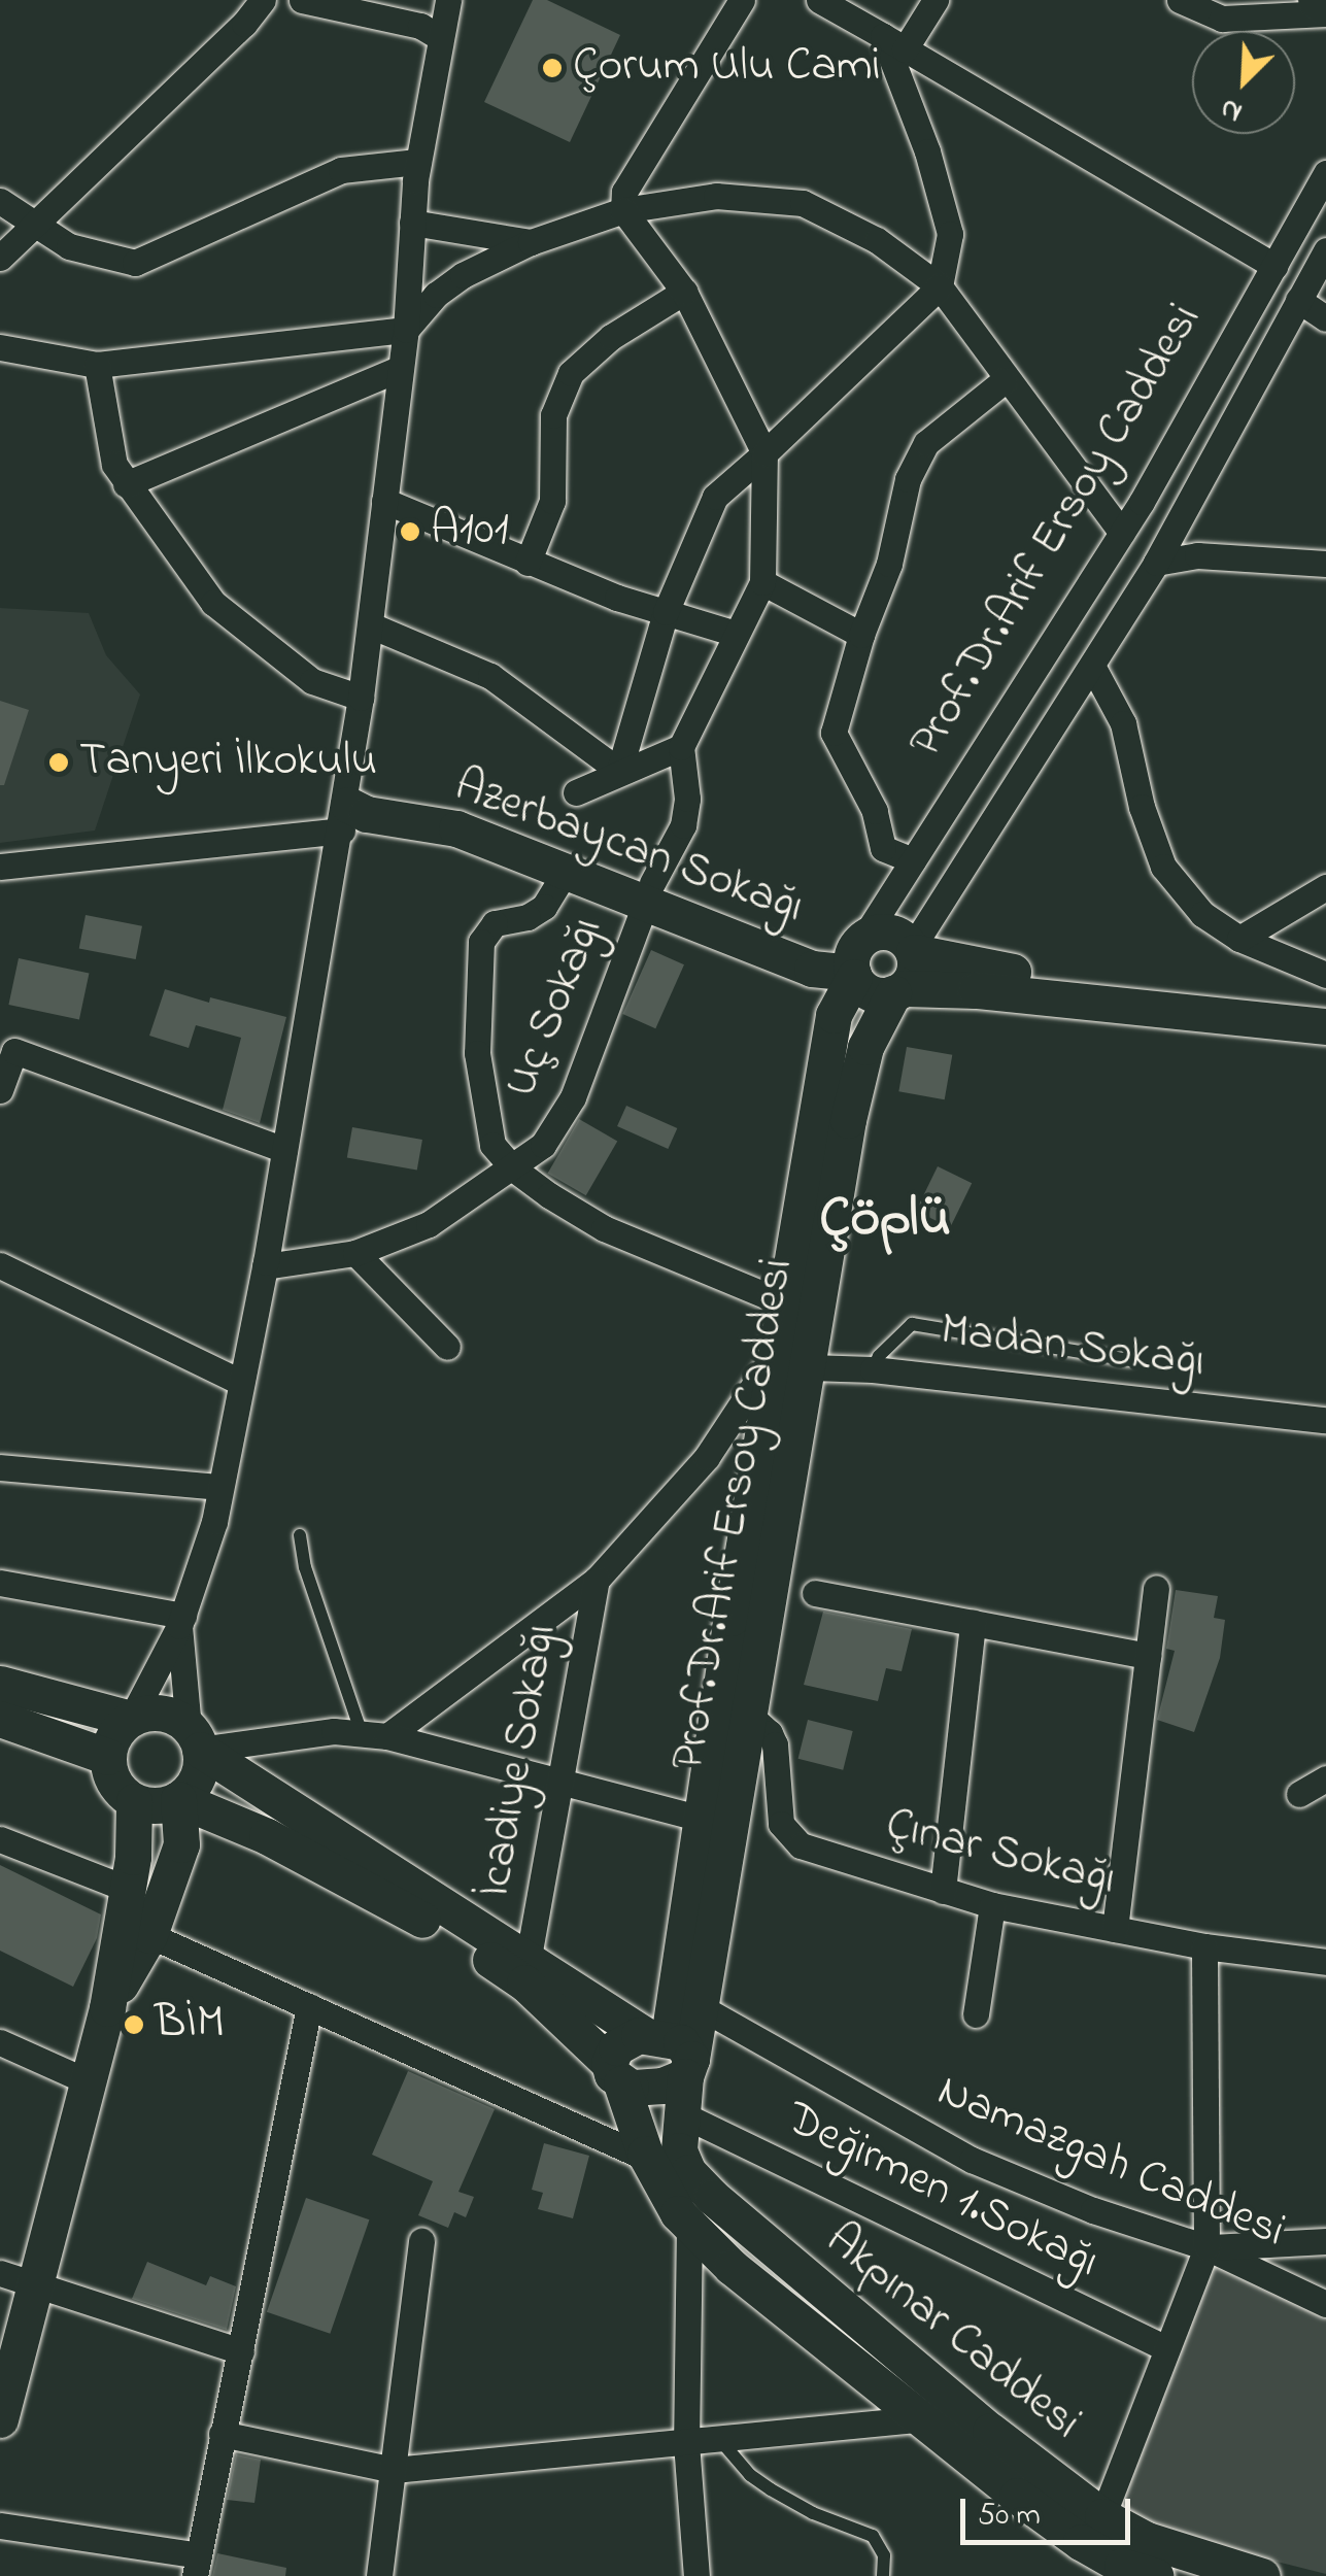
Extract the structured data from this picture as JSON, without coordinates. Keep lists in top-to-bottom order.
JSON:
{
  "streets": {
    "main road": ["Prof.Dr.Arif Ersoy Caddesi", "Azerbaycan Sokağı", "Akpınar Caddesi"],
    "street": [
      "Uç Sokağı",
      "Madan Sokağı",
      "İcadiye Sokağı",
      "Çınar Sokağı",
      "Namazgah Caddesi",
      "Değirmen 1.Sokağı"
    ]
  },
  "crossings": [
    ["Prof.Dr.Arif Ersoy Caddesi", "Azerbaycan Sokağı"],
    ["Prof.Dr.Arif Ersoy Caddesi", "Madan Sokağı"],
    ["Prof.Dr.Arif Ersoy Caddesi", "Çınar Sokağı"],
    ["Prof.Dr.Arif Ersoy Caddesi", "Namazgah Caddesi"],
    ["Prof.Dr.Arif Ersoy Caddesi", "Akpınar Caddesi"],
    ["Azerbaycan Sokağı", "Uç Sokağı"],
    ["Değirmen 1.Sokağı", "Akpınar Caddesi"]
  ],
  "districts": ["Çöplü"],
  "places": [
    "Çorum Ulu Cami",
    "A101",
    "Tanyeri İlkokulu",
    "BİM"
  ],
  "scale_bar": "50 m",
  "north": "bottom left"
}
